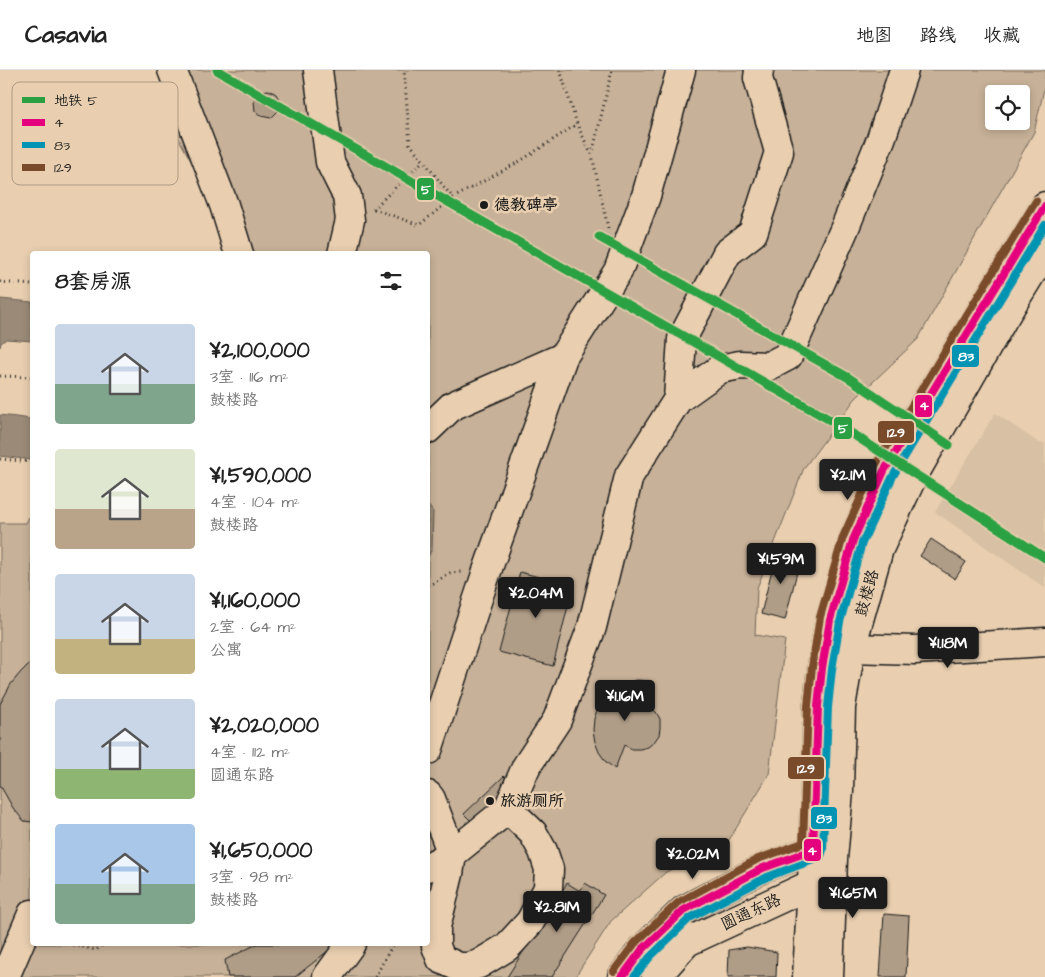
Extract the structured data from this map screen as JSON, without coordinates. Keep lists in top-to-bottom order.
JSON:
{
  "streets": {
    "main road": ["鼓楼路", "圆通东路"]
  },
  "crossings": [
    ["鼓楼路", "圆通东路"]
  ],
  "places": ["德教碑亭", "旅游厕所"],
  "lines": [
    "metro line 5",
    "transit line 129",
    "transit line 4",
    "transit line 83"
  ],
  "legend": [
    "地铁 5",
    "4",
    "83",
    "129"
  ],
  "page": {
    "header": "Casavia",
    "nav": ["地图", "路线", "收藏"],
    "heading": "8套房源",
    "list": [
      {
        "name": "¥2,100,000",
        "note": "3室 · 116 m² · 鼓楼路"
      },
      {
        "name": "¥1,590,000",
        "note": "4室 · 104 m² · 鼓楼路"
      },
      {
        "name": "¥1,160,000",
        "note": "2室 · 64 m² · 公寓"
      },
      {
        "name": "¥2,020,000",
        "note": "4室 · 112 m² · 圆通东路"
      },
      {
        "name": "¥1,650,000",
        "note": "3室 · 98 m² · 鼓楼路"
      }
    ],
    "price": [
      "¥2.1M",
      "¥1.59M",
      "¥2.04M",
      "¥1.18M",
      "¥1.16M",
      "¥2.02M",
      "¥1.65M",
      "¥2.81M"
    ]
  }
}
